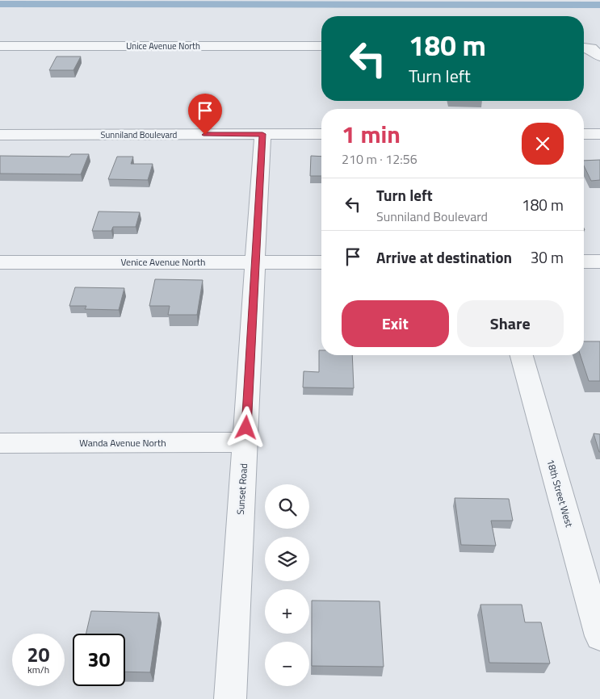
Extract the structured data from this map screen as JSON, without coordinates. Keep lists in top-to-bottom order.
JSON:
{
  "streets": {
    "street": [
      "Unice Avenue North",
      "Sunniland Boulevard",
      "Venice Avenue North",
      "Wanda Avenue North",
      "Sunset Road",
      "18th Street West"
    ]
  },
  "crossings": [
    ["Sunniland Boulevard", "Sunset Road"],
    ["Venice Avenue North", "Sunset Road"],
    ["Wanda Avenue North", "Sunset Road"]
  ],
  "page": {
    "turn": ["180 m", "Turn left"],
    "heading": ["1 min", "210 m · 12:56"],
    "list": [
      {
        "name": "Turn left",
        "note": "Sunniland Boulevard",
        "value": "180 m"
      },
      {
        "name": "Arrive at destination",
        "value": "30 m"
      }
    ],
    "buttons": ["Exit", "Share"],
    "map_buttons": ["+", "−"],
    "speed": "20 km/h",
    "limit": "30"
  }
}
